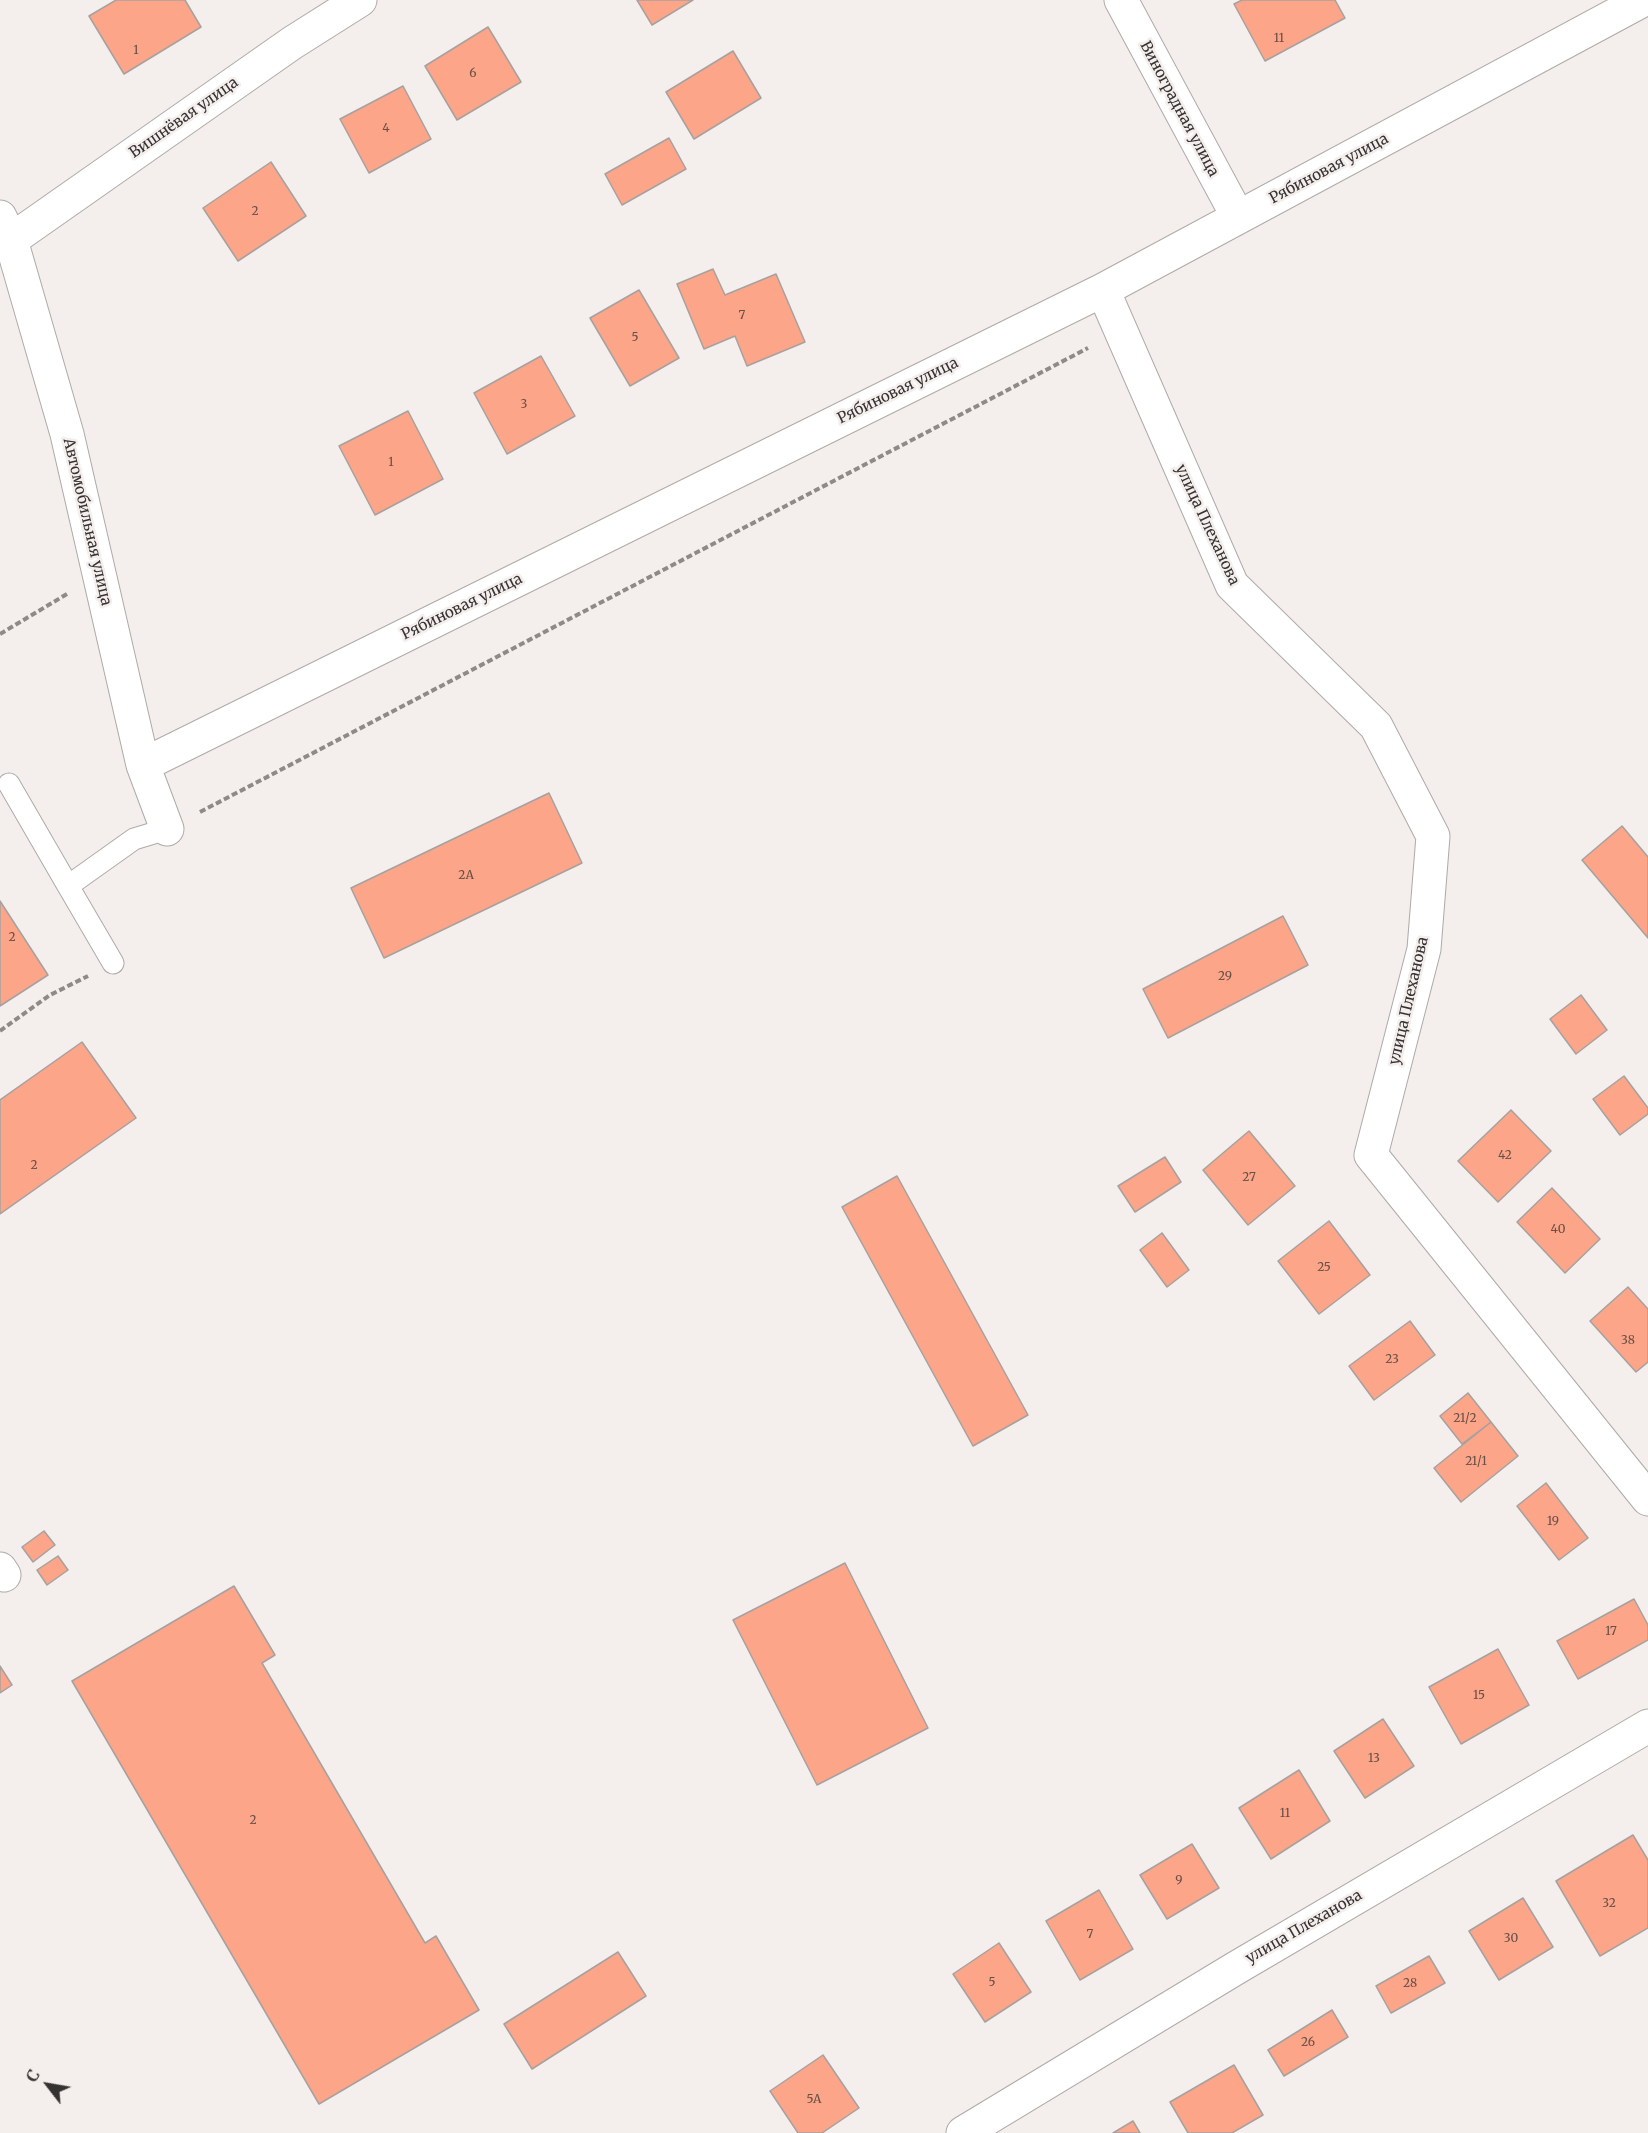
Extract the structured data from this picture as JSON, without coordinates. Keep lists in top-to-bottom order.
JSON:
{
  "streets": {
    "street": [
      "Виноградная улица",
      "Вишнёвая улица",
      "Рябиновая улица",
      "Автомобильная улица",
      "улица Плеханова"
    ]
  },
  "crossings": [
    ["Виноградная улица", "Рябиновая улица"],
    ["Вишнёвая улица", "Автомобильная улица"],
    ["Рябиновая улица", "Автомобильная улица"],
    ["Рябиновая улица", "улица Плеханова"]
  ],
  "house_numbers": [
    "11",
    "1",
    "6",
    "4",
    "2",
    "7",
    "5",
    "3",
    "1",
    "2А",
    "2",
    "29",
    "42",
    "2",
    "27",
    "40",
    "25",
    "38",
    "23",
    "21/2",
    "21/1",
    "19",
    "17",
    "15",
    "13",
    "11",
    "2",
    "9",
    "32",
    "7",
    "30",
    "5",
    "28",
    "26",
    "5А"
  ],
  "north": "top left"
}
